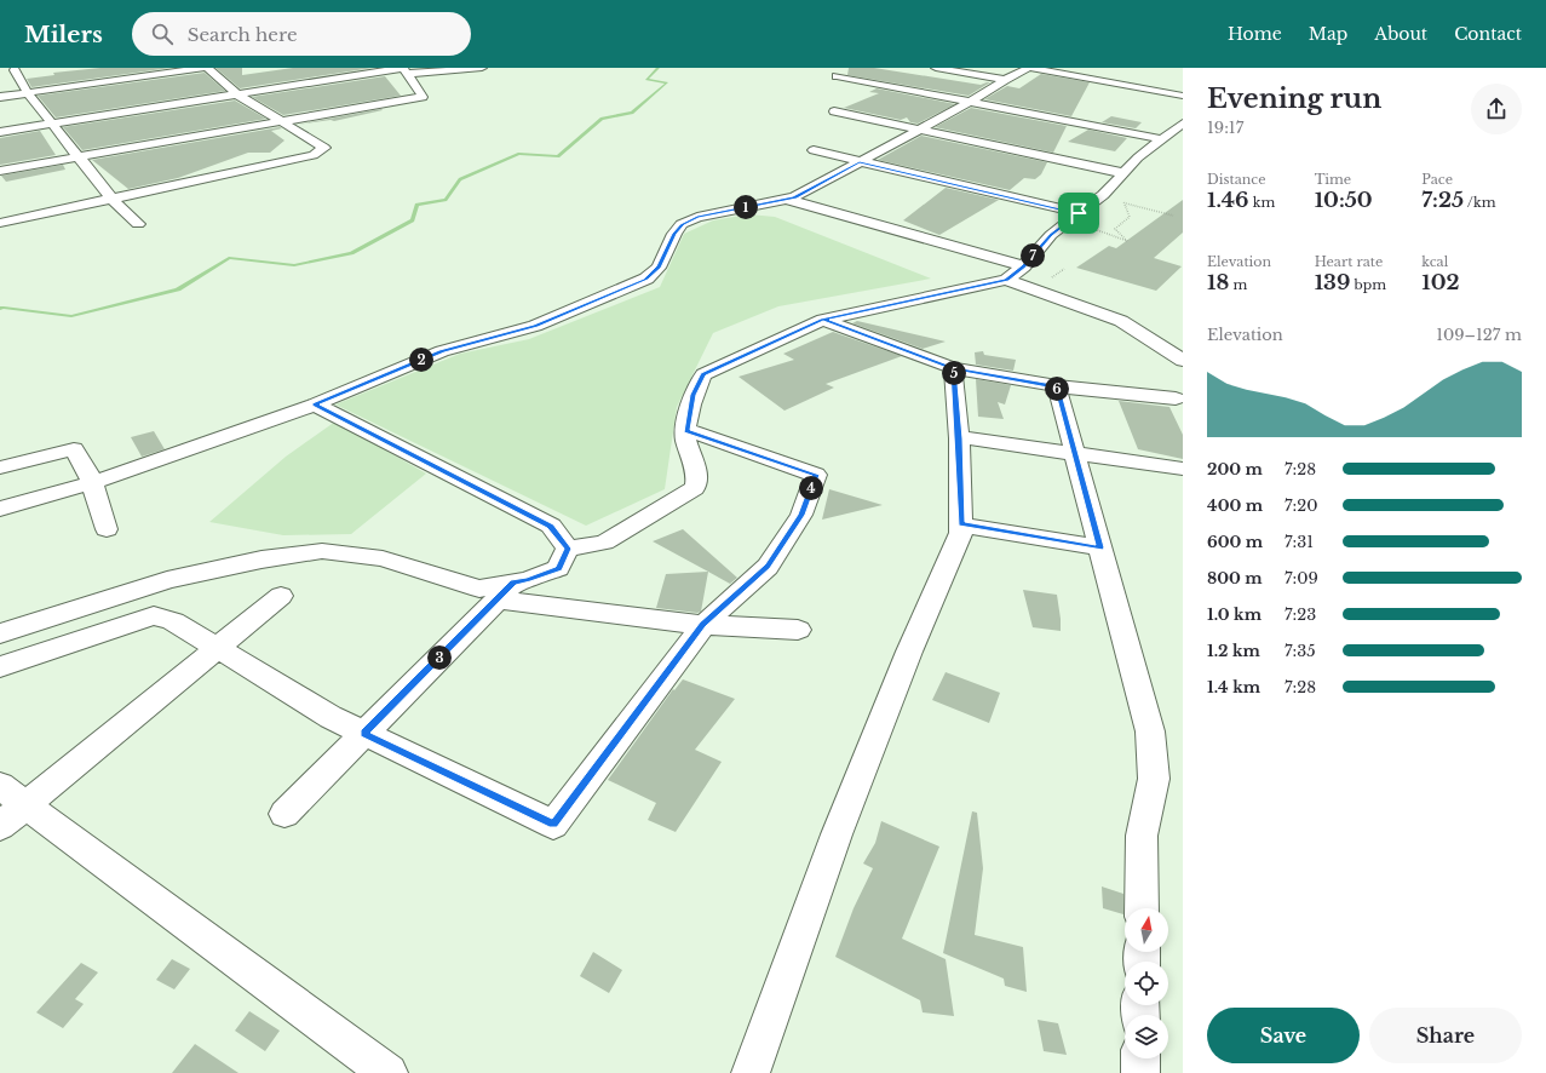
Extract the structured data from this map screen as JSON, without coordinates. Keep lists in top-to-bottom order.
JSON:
{
  "north": "top",
  "page": {
    "header": "Milers",
    "search": "Search here",
    "nav": [
      "Home",
      "Map",
      "About",
      "Contact"
    ],
    "heading": ["Evening run", "19:17"],
    "stats": [
      ["Distance", "1.46 km"],
      ["Time", "10:50"],
      ["Pace", "7:25 /km"],
      ["Elevation", "18 m"],
      ["Heart rate", "139 bpm"],
      ["kcal", "102"]
    ],
    "pins": [
      "1",
      "7",
      "2",
      "5",
      "6",
      "4",
      "3"
    ],
    "chart": ["Elevation", "109–127 m"],
    "list": [
      {
        "name": "200 m",
        "note": "7:28"
      },
      {
        "name": "400 m",
        "note": "7:20"
      },
      {
        "name": "600 m",
        "note": "7:31"
      },
      {
        "name": "800 m",
        "note": "7:09"
      },
      {
        "name": "1.0 km",
        "note": "7:23"
      },
      {
        "name": "1.2 km",
        "note": "7:35"
      },
      {
        "name": "1.4 km",
        "note": "7:28"
      }
    ],
    "buttons": ["Save", "Share"]
  }
}
